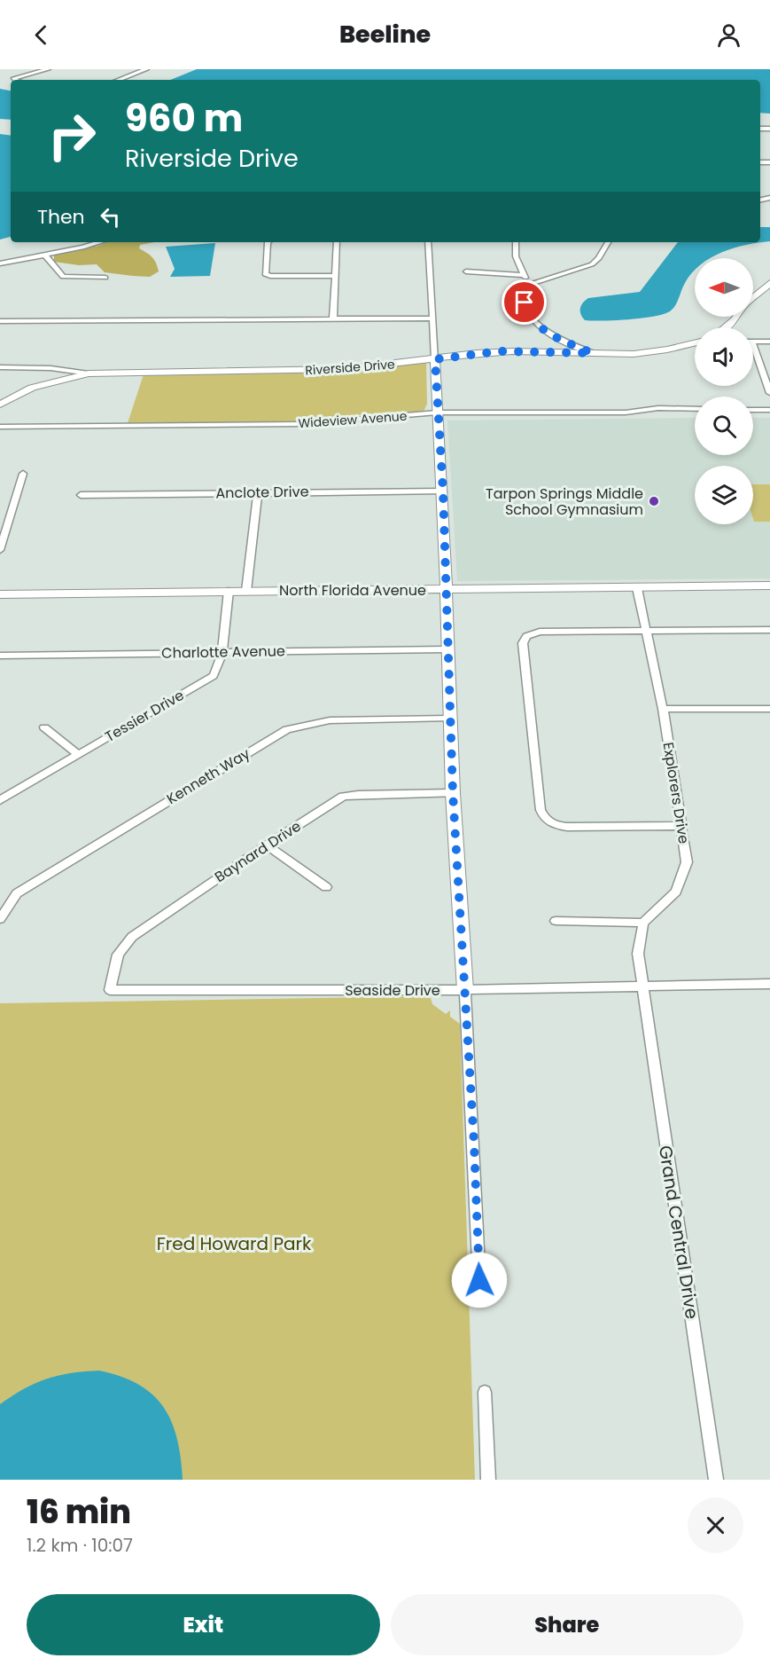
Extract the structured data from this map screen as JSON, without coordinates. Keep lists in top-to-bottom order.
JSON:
{
  "streets": {
    "street": [
      "Riverside Drive",
      "Wideview Avenue",
      "Anclote Drive",
      "North Florida Avenue",
      "Charlotte Avenue",
      "Tessier Drive",
      "Kenneth Way",
      "Explorers Drive",
      "Baynard Drive",
      "Seaside Drive",
      "Grand Central Drive"
    ]
  },
  "crossings": [
    ["North Florida Avenue", "Tessier Drive"],
    ["North Florida Avenue", "Explorers Drive"],
    ["Charlotte Avenue", "Tessier Drive"],
    ["Baynard Drive", "Seaside Drive"],
    ["Seaside Drive", "Grand Central Drive"]
  ],
  "parks": ["Fred Howard Park"],
  "places": ["Tarpon Springs Middle School Gymnasium"],
  "north": "left",
  "page": {
    "header": "Beeline",
    "turn": ["960 m", "Riverside Drive"],
    "then": "Then",
    "heading": ["16 min", "1.2 km · 10:07"],
    "buttons": ["Exit", "Share"]
  }
}
